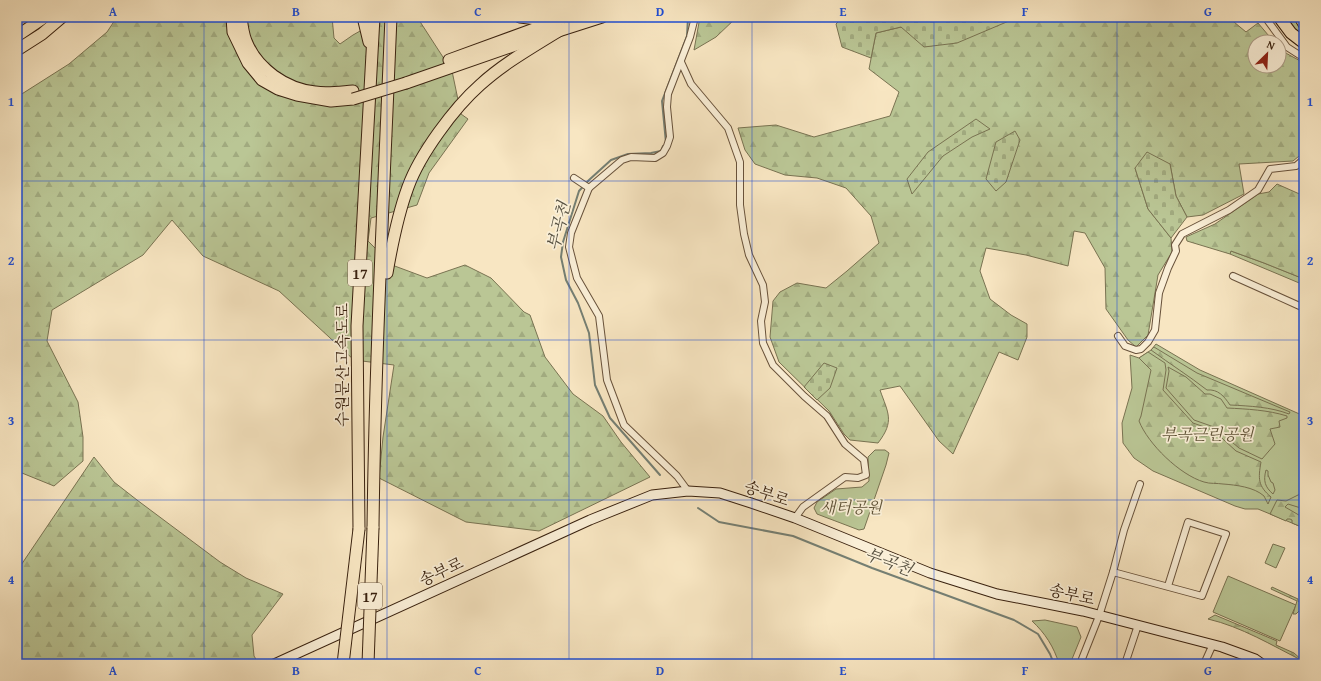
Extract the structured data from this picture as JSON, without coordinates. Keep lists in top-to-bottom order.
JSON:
{
  "streets": {
    "highway": ["17", "수원문산고속도로"],
    "street": ["송부로"]
  },
  "water": ["부곡천"],
  "parks": ["부곡근린공원", "새터공원"],
  "north": "top right",
  "grid": {
    "columns": [
      "A",
      "B",
      "C",
      "D",
      "E",
      "F",
      "G"
    ],
    "rows": [
      "1",
      "2",
      "3",
      "4"
    ]
  }
}
